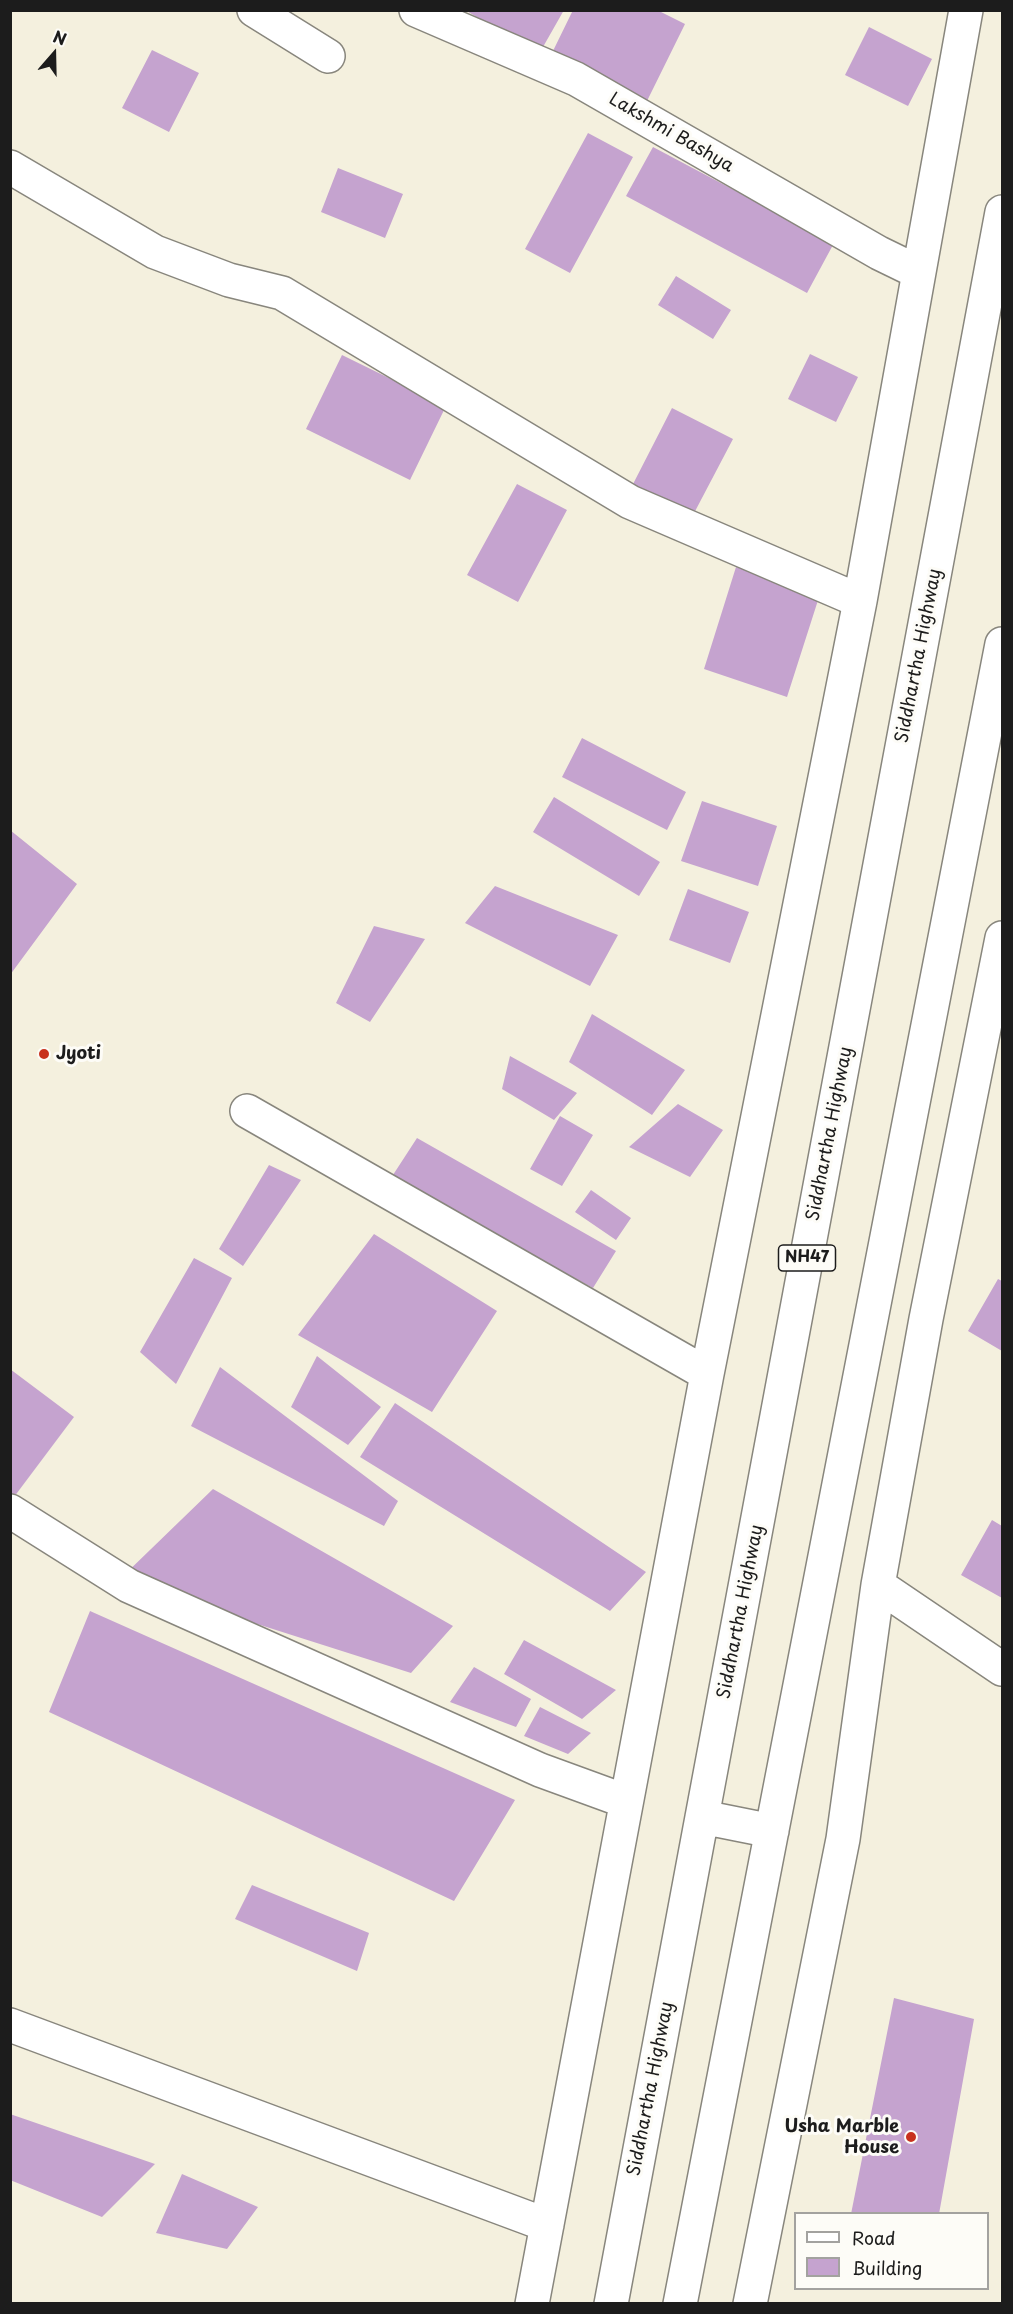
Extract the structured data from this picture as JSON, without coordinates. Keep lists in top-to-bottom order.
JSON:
{
  "streets": {
    "main road": ["Lakshmi Bashya", "Siddhartha Highway", "NH47"]
  },
  "places": ["Jyoti", "Usha Marble House"],
  "legend": ["Road", "Building"],
  "north": "top"
}
